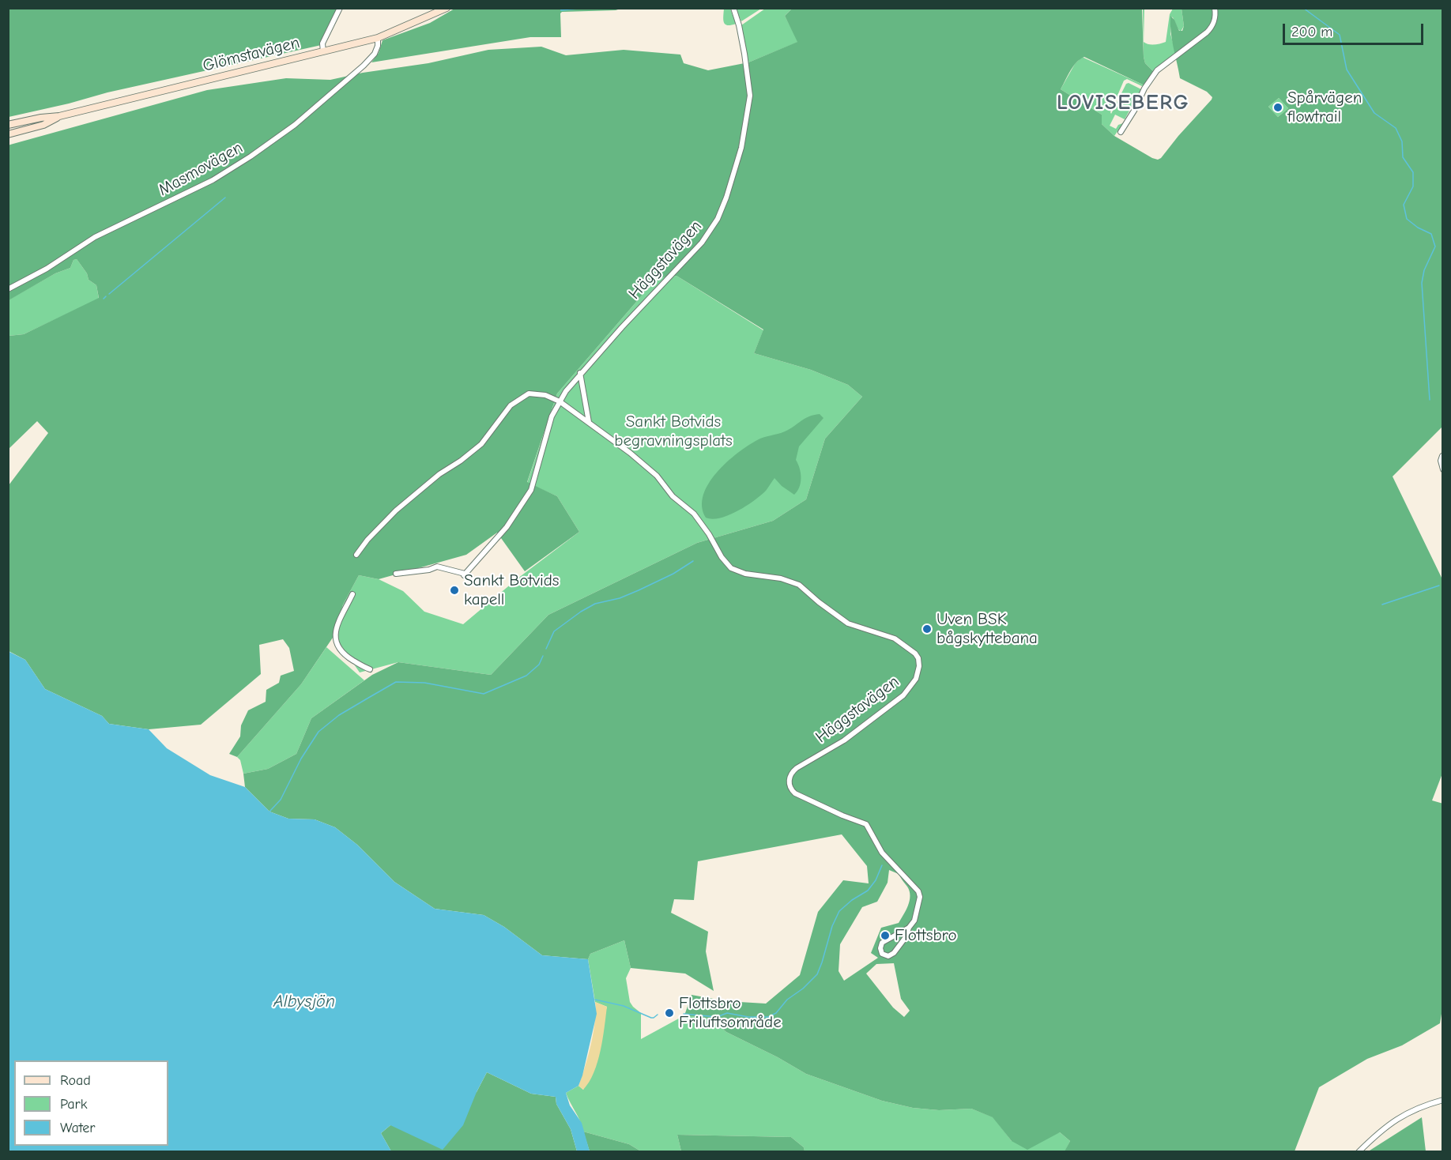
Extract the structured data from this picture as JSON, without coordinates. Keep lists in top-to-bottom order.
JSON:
{
  "streets": {
    "main road": ["Glömstavägen"],
    "street": ["Masmovägen", "Häggstavägen"]
  },
  "crossings": [
    ["Glömstavägen", "Masmovägen"]
  ],
  "districts": ["LOVISEBERG"],
  "water": ["Albysjön"],
  "parks": ["Sankt Botvids begravningsplats"],
  "places": [
    "Spårvägen flowtrail",
    "Sankt Botvids kapell",
    "Uven BSK bågskyttebana",
    "Flottsbro",
    "Flottsbro Friluftsområde"
  ],
  "legend": ["Road", "Park", "Water"],
  "scale_bar": "200 m"
}
